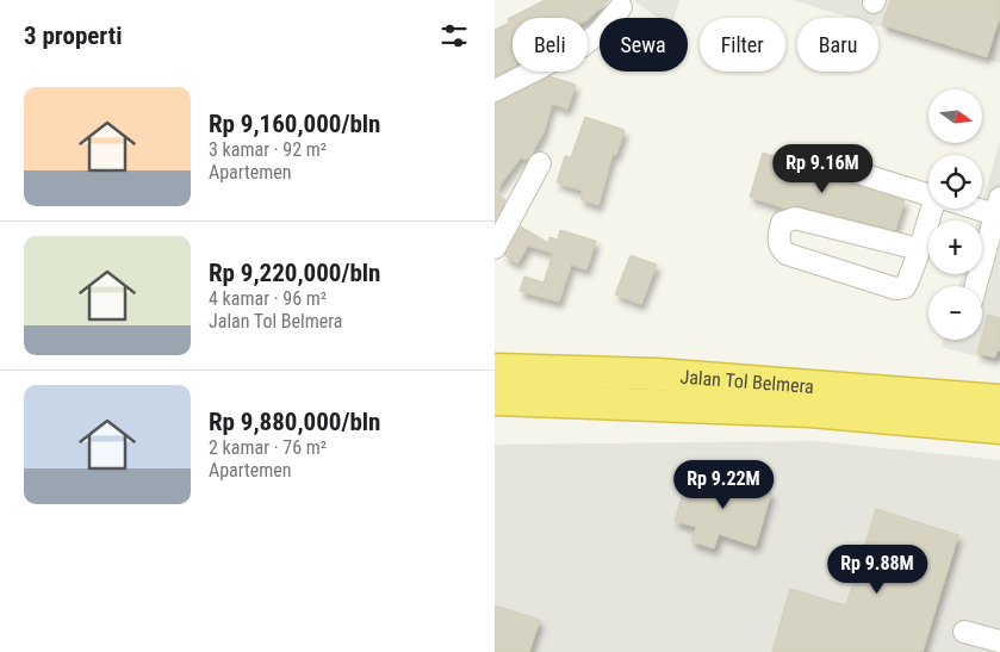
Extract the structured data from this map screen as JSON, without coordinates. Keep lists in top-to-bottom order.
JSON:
{
  "streets": {
    "highway": ["Jalan Tol Belmera"]
  },
  "north": "right",
  "page": {
    "heading": "3 properti",
    "chip": [
      "Beli",
      "Sewa",
      "Filter",
      "Baru"
    ],
    "list": [
      {
        "name": "Rp 9,160,000/bln",
        "note": "3 kamar · 92 m² · Apartemen"
      },
      {
        "name": "Rp 9,220,000/bln",
        "note": "4 kamar · 96 m² · Jalan Tol Belmera"
      },
      {
        "name": "Rp 9,880,000/bln",
        "note": "2 kamar · 76 m² · Apartemen"
      }
    ],
    "map_buttons": ["+", "−"],
    "price": ["Rp 9.16M", "Rp 9.22M", "Rp 9.88M"]
  }
}
